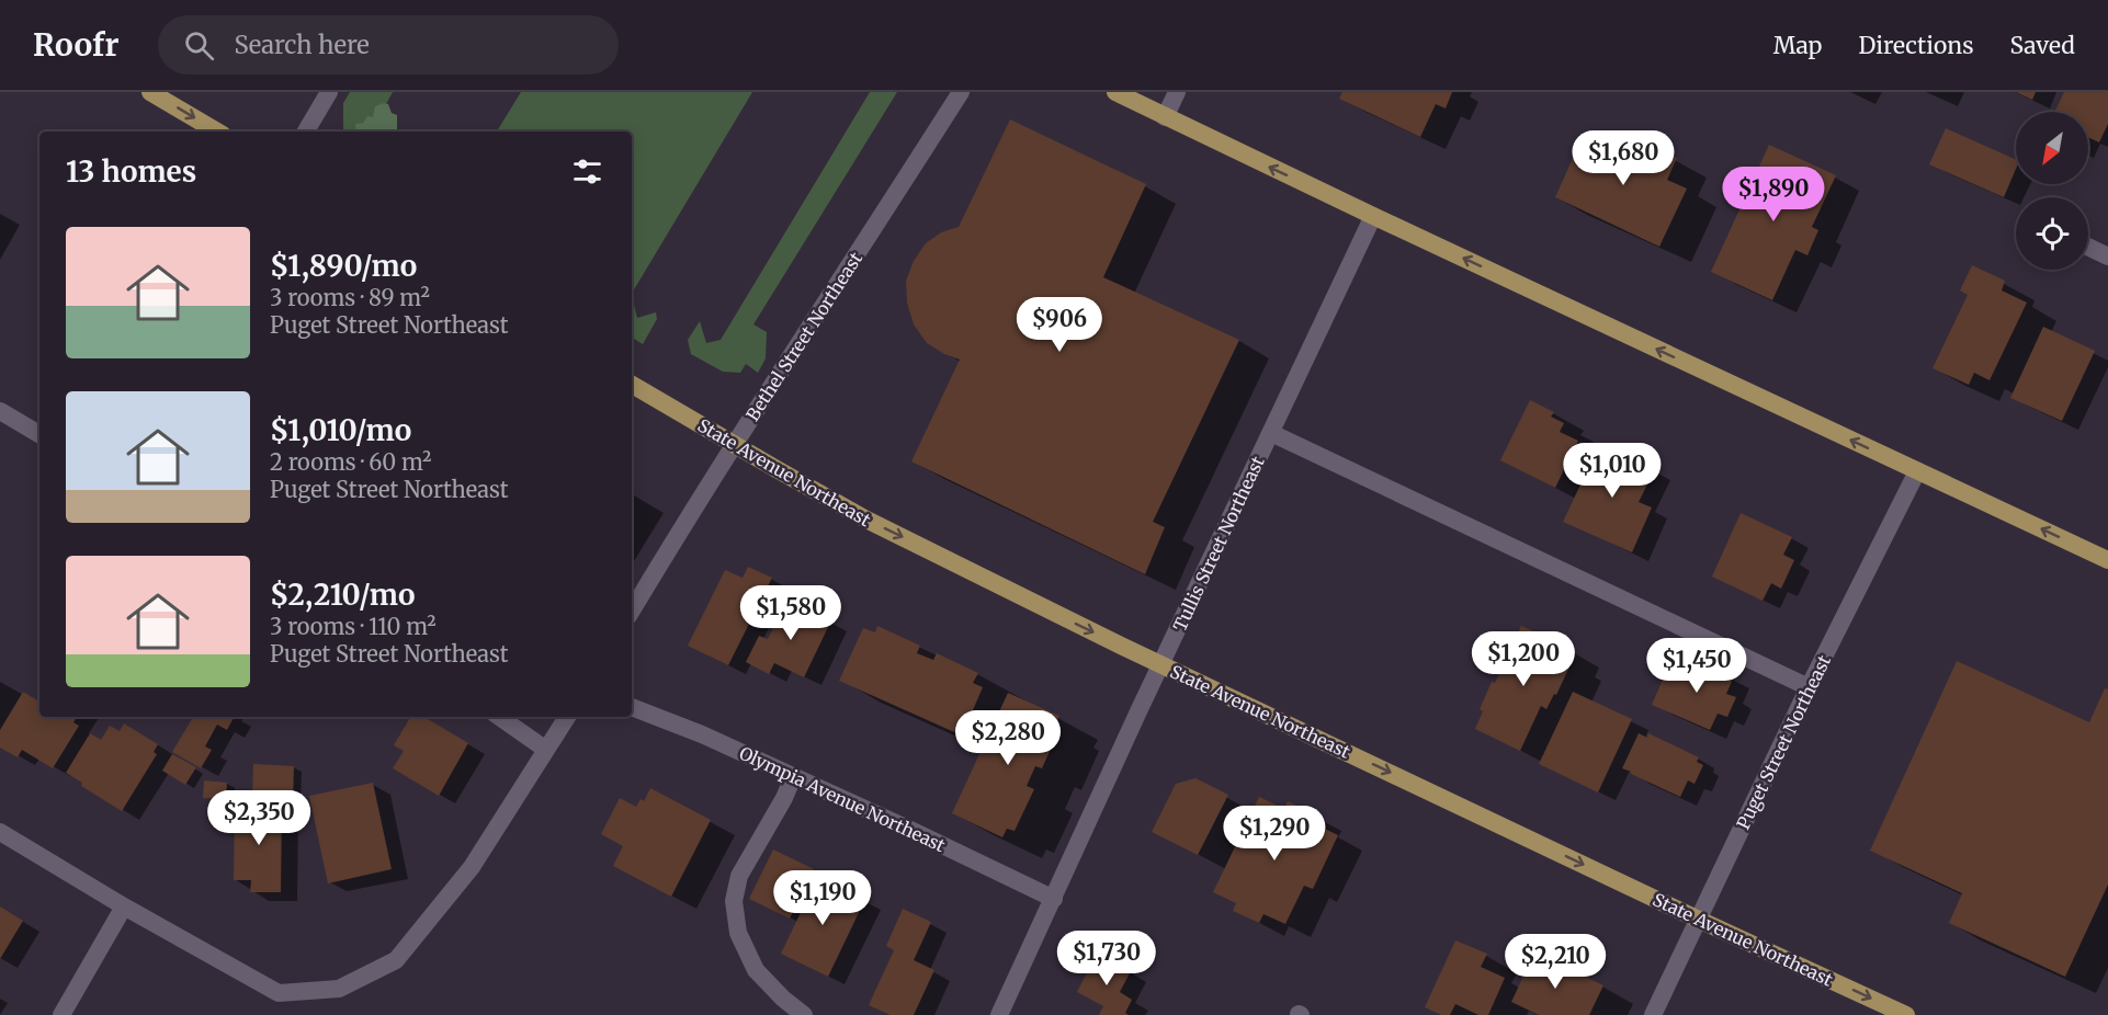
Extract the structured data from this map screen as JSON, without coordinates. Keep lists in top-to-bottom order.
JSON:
{
  "streets": {
    "main road": ["State Avenue Northeast"],
    "street": [
      "Bethel Street Northeast",
      "Tullis Street Northeast",
      "Puget Street Northeast",
      "Olympia Avenue Northeast"
    ]
  },
  "crossings": [
    ["Bethel Street Northeast", "State Avenue Northeast"],
    ["State Avenue Northeast", "Tullis Street Northeast"],
    ["State Avenue Northeast", "Puget Street Northeast"],
    ["Tullis Street Northeast", "Olympia Avenue Northeast"]
  ],
  "one_way": ["State Avenue Northeast"],
  "north": "bottom left",
  "page": {
    "header": "Roofr",
    "search": "Search here",
    "nav": ["Map", "Directions", "Saved"],
    "price": [
      "$1,680",
      "$1,890",
      "$906",
      "$1,010",
      "$1,580",
      "$1,200",
      "$1,450",
      "$2,280",
      "$2,350",
      "$1,290",
      "$1,190",
      "$1,730",
      "$2,210"
    ],
    "heading": "13 homes",
    "list": [
      {
        "name": "$1,890/mo",
        "note": "3 rooms · 89 m² · Puget Street Northeast"
      },
      {
        "name": "$1,010/mo",
        "note": "2 rooms · 60 m² · Puget Street Northeast"
      },
      {
        "name": "$2,210/mo",
        "note": "3 rooms · 110 m² · Puget Street Northeast"
      }
    ]
  }
}
